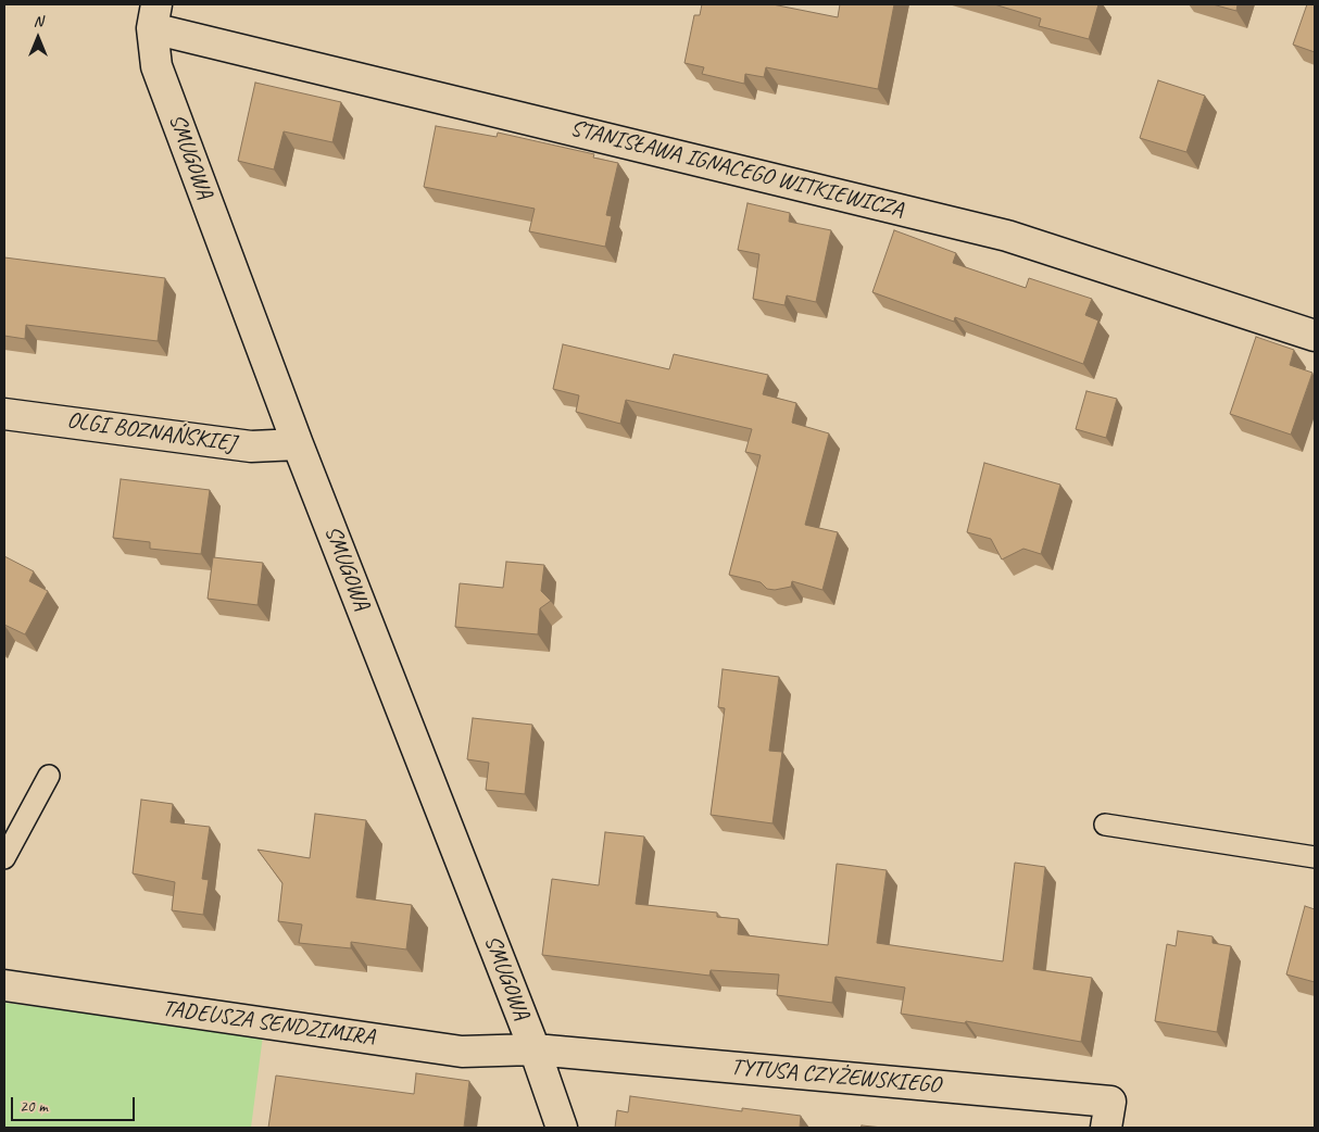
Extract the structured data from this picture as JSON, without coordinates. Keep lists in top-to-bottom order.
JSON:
{
  "streets": {
    "street": [
      "SMUGOWA",
      "STANISŁAWA IGNACEGO WITKIEWICZA",
      "OLGI BOZNAŃSKIEJ",
      "TADEUSZA SENDZIMIRA",
      "TYTUSA CZYŻEWSKIEGO"
    ]
  },
  "crossings": [
    ["SMUGOWA", "STANISŁAWA IGNACEGO WITKIEWICZA"],
    ["SMUGOWA", "OLGI BOZNAŃSKIEJ"],
    ["SMUGOWA", "TADEUSZA SENDZIMIRA"],
    ["SMUGOWA", "TYTUSA CZYŻEWSKIEGO"],
    ["TADEUSZA SENDZIMIRA", "TYTUSA CZYŻEWSKIEGO"]
  ],
  "scale_bar": "20 m",
  "north": "top"
}
